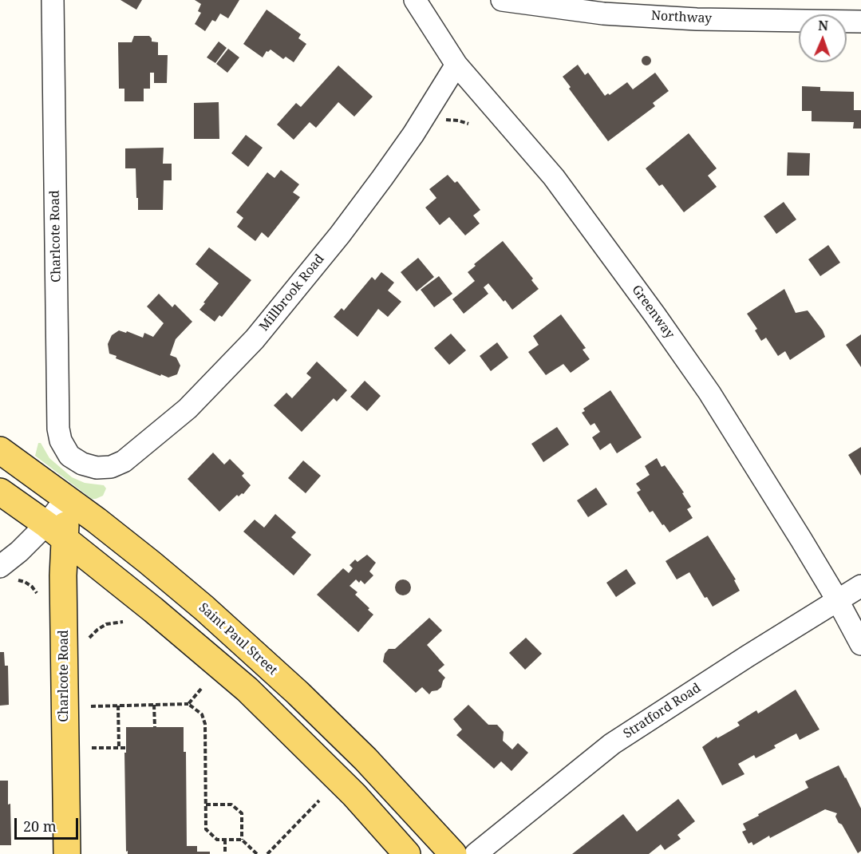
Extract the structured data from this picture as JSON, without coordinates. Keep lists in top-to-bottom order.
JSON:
{
  "streets": {
    "main road": ["Charlcote Road", "Saint Paul Street"],
    "street": [
      "Northway",
      "Millbrook Road",
      "Greenway",
      "Stratford Road"
    ]
  },
  "crossings": [
    ["Charlcote Road", "Millbrook Road"],
    ["Charlcote Road", "Saint Paul Street"],
    ["Millbrook Road", "Greenway"],
    ["Greenway", "Stratford Road"]
  ],
  "scale_bar": "20 m",
  "north": "top"
}
